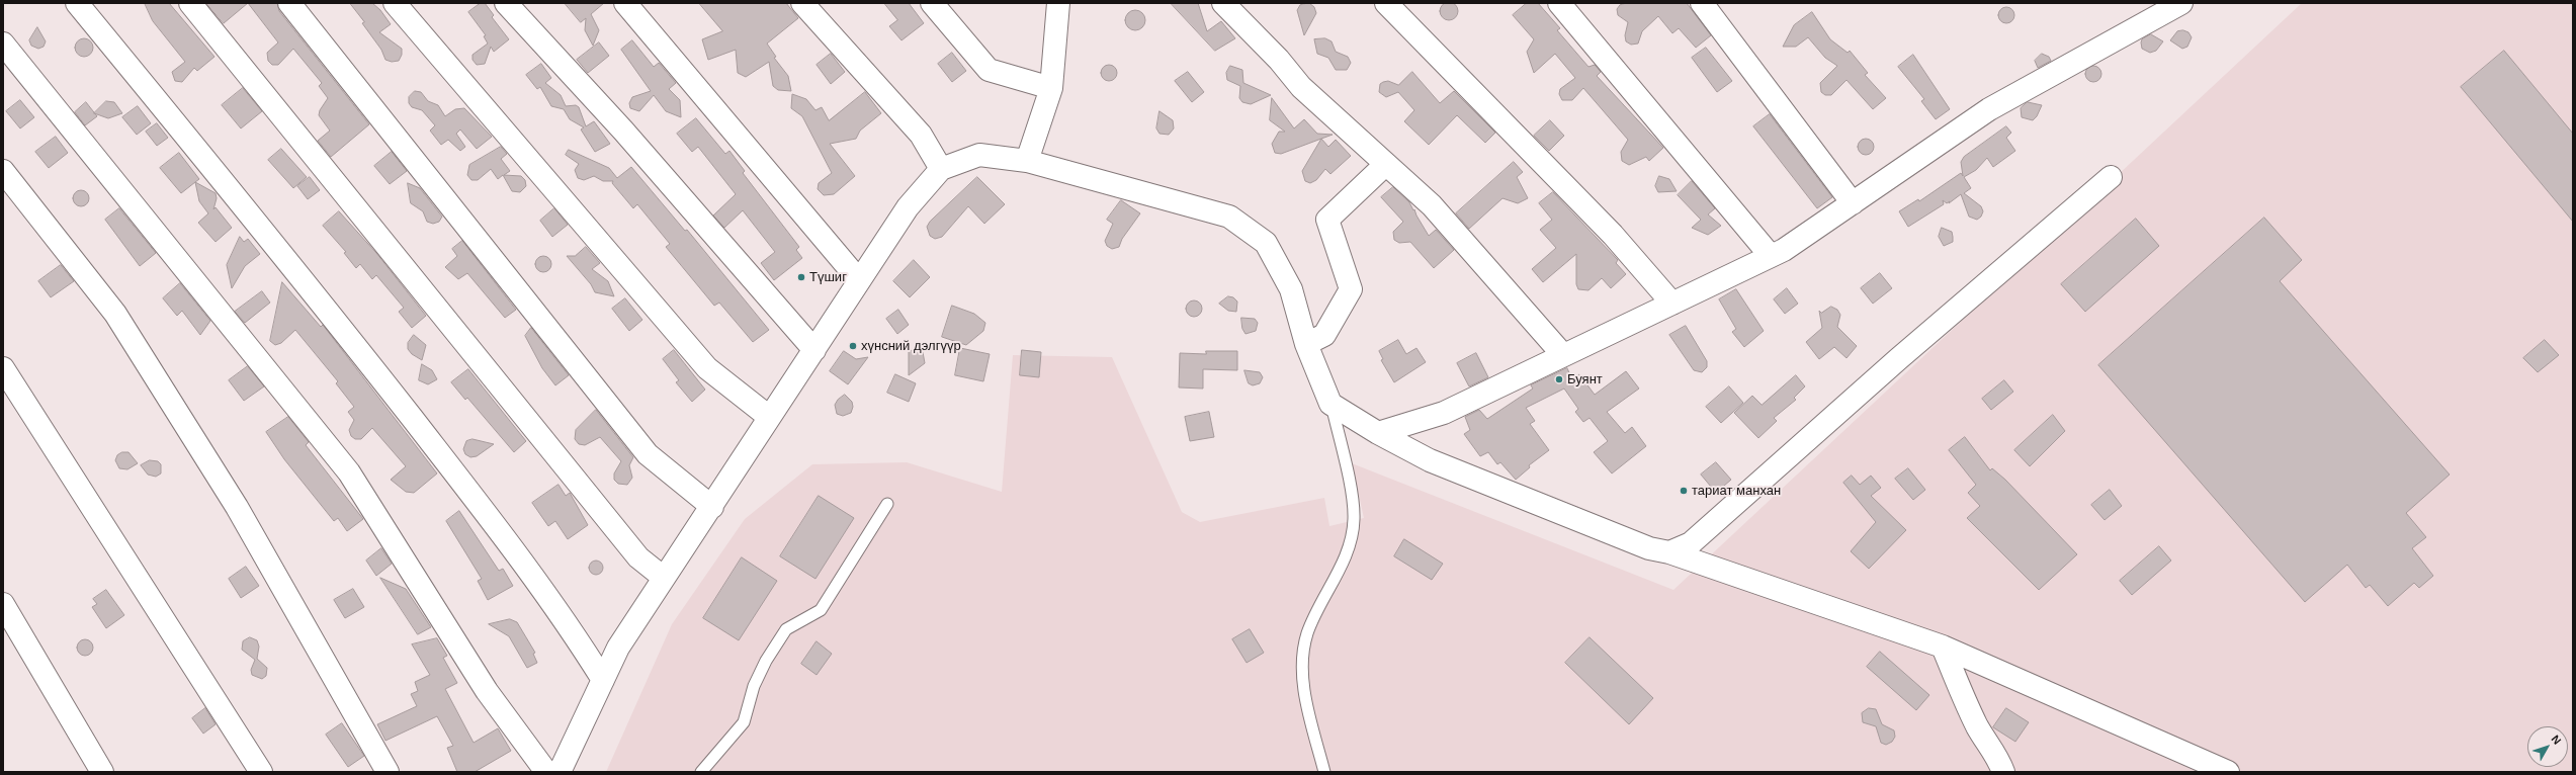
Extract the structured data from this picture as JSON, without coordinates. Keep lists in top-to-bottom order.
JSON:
{
  "places": [
    "Түшиг",
    "хүнсний дэлгүүр",
    "Буянт",
    "тариат манхан"
  ],
  "north": "top right"
}
